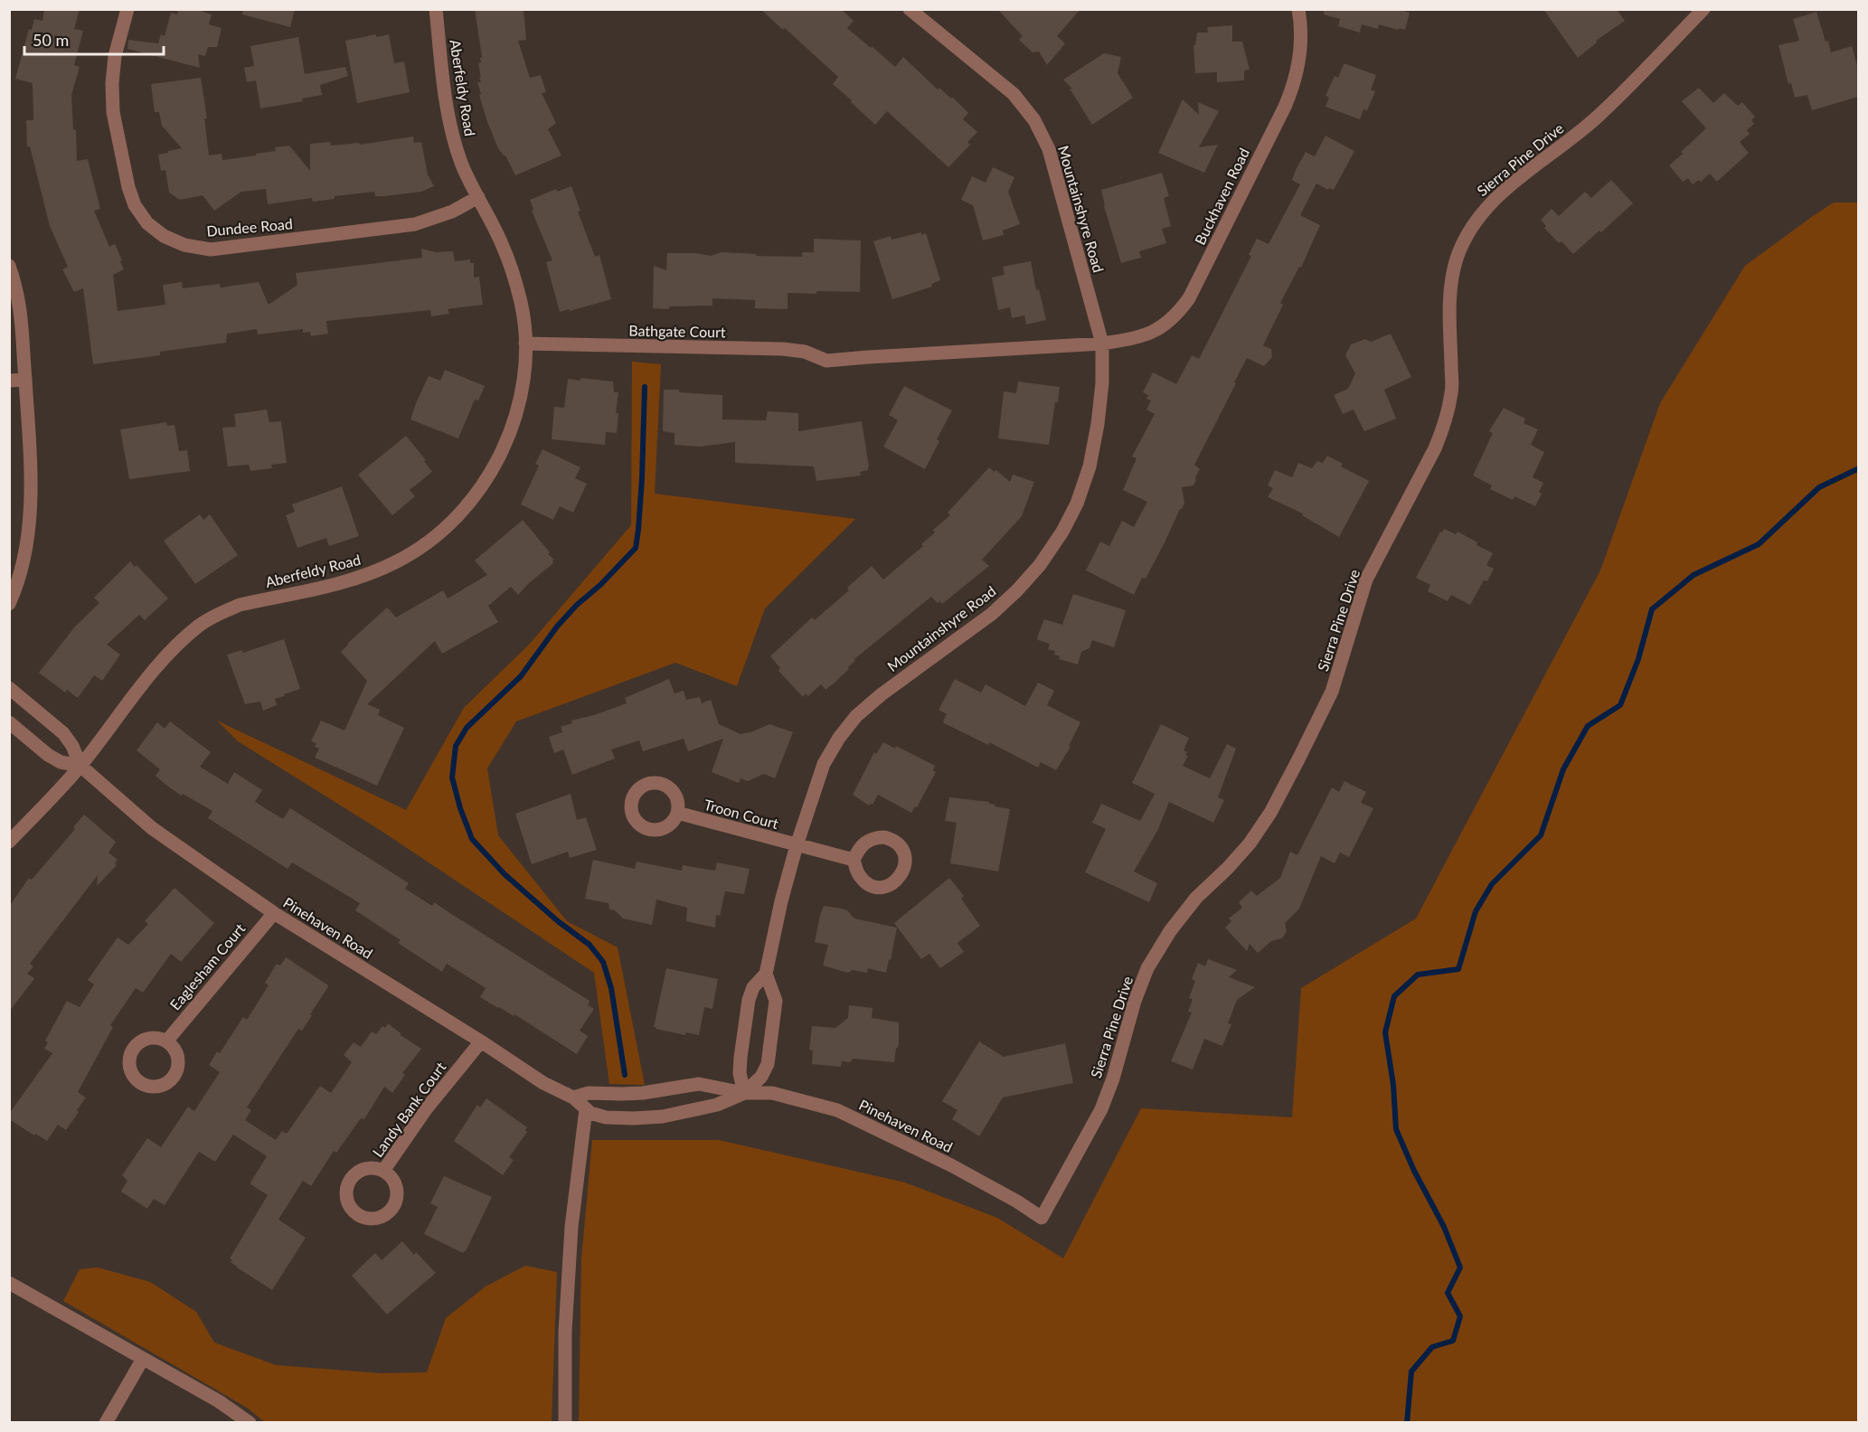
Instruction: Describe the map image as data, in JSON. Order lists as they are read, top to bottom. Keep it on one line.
{"streets":{"street":["Aberfeldy Road","Sierra Pine Drive","Buckhaven Road","Mountainshyre Road","Dundee Road","Bathgate Court","Troon Court","Pinehaven Road","Eaglesham Court","Landy Bank Court"]},"crossings":[["Aberfeldy Road","Dundee Road"],["Aberfeldy Road","Bathgate Court"],["Aberfeldy Road","Pinehaven Road"],["Sierra Pine Drive","Pinehaven Road"],["Buckhaven Road","Mountainshyre Road"],["Buckhaven Road","Bathgate Court"],["Mountainshyre Road","Troon Court"],["Mountainshyre Road","Pinehaven Road"],["Pinehaven Road","Eaglesham Court"],["Pinehaven Road","Landy Bank Court"]],"scale_bar":"50 m"}
